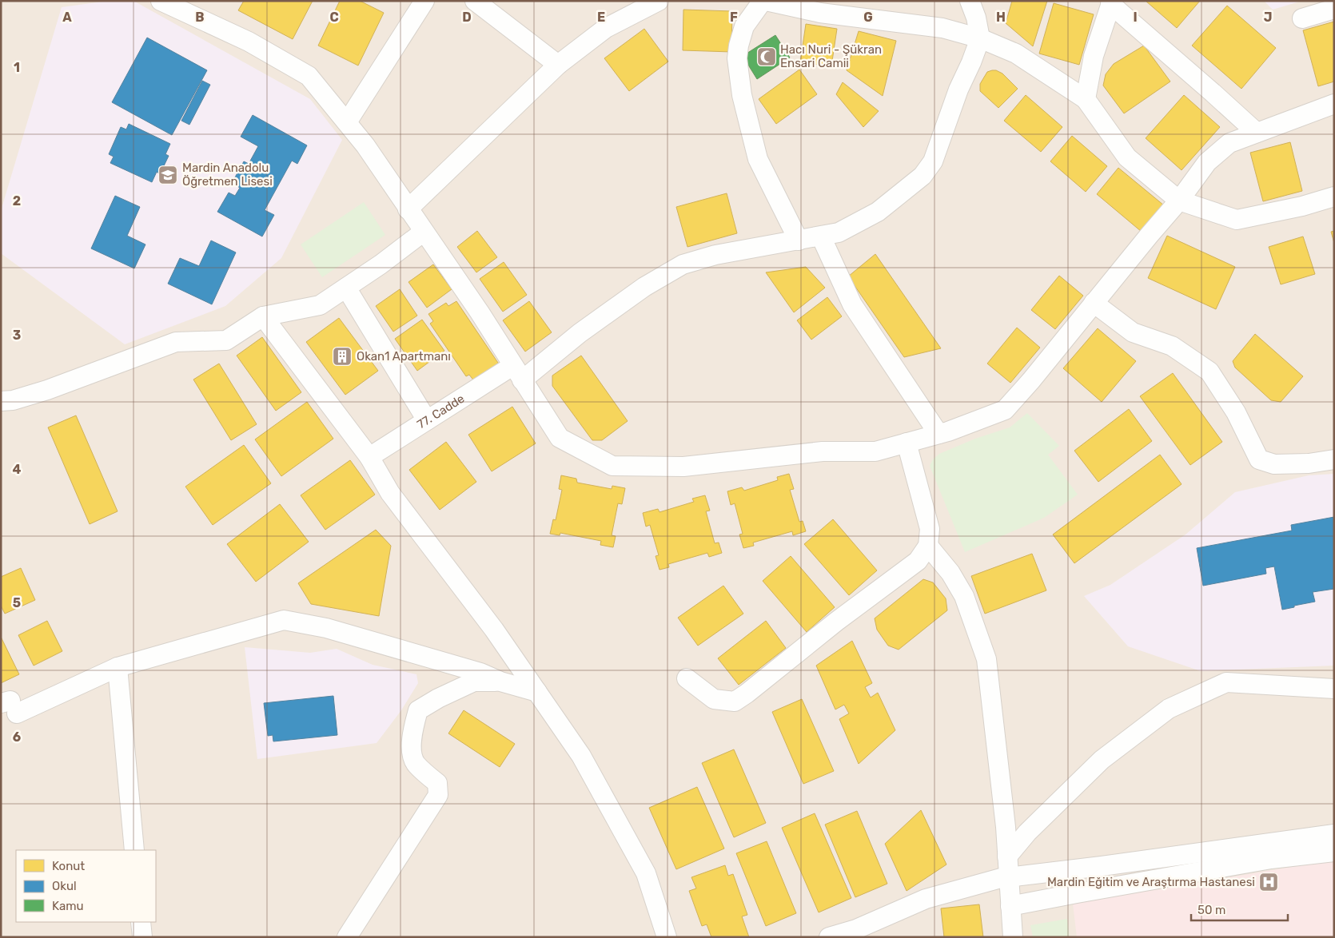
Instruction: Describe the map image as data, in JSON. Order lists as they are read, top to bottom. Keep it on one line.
{"streets":{"street":["77. Cadde"]},"places":{"mosque":["Hacı Nuri - Şükran Ensari Camii"],"school or university":["Mardin Anadolu Öğretmen Lisesi"],"building":["Okan1 Apartmanı"],"hospital":["Mardin Eğitim ve Araştırma Hastanesi"]},"legend":["Konut","Okul","Kamu"],"scale_bar":"50 m","grid":{"columns":["A","B","C","D","E","F","G","H","I","J"],"rows":["1","2","3","4","5","6"]}}
